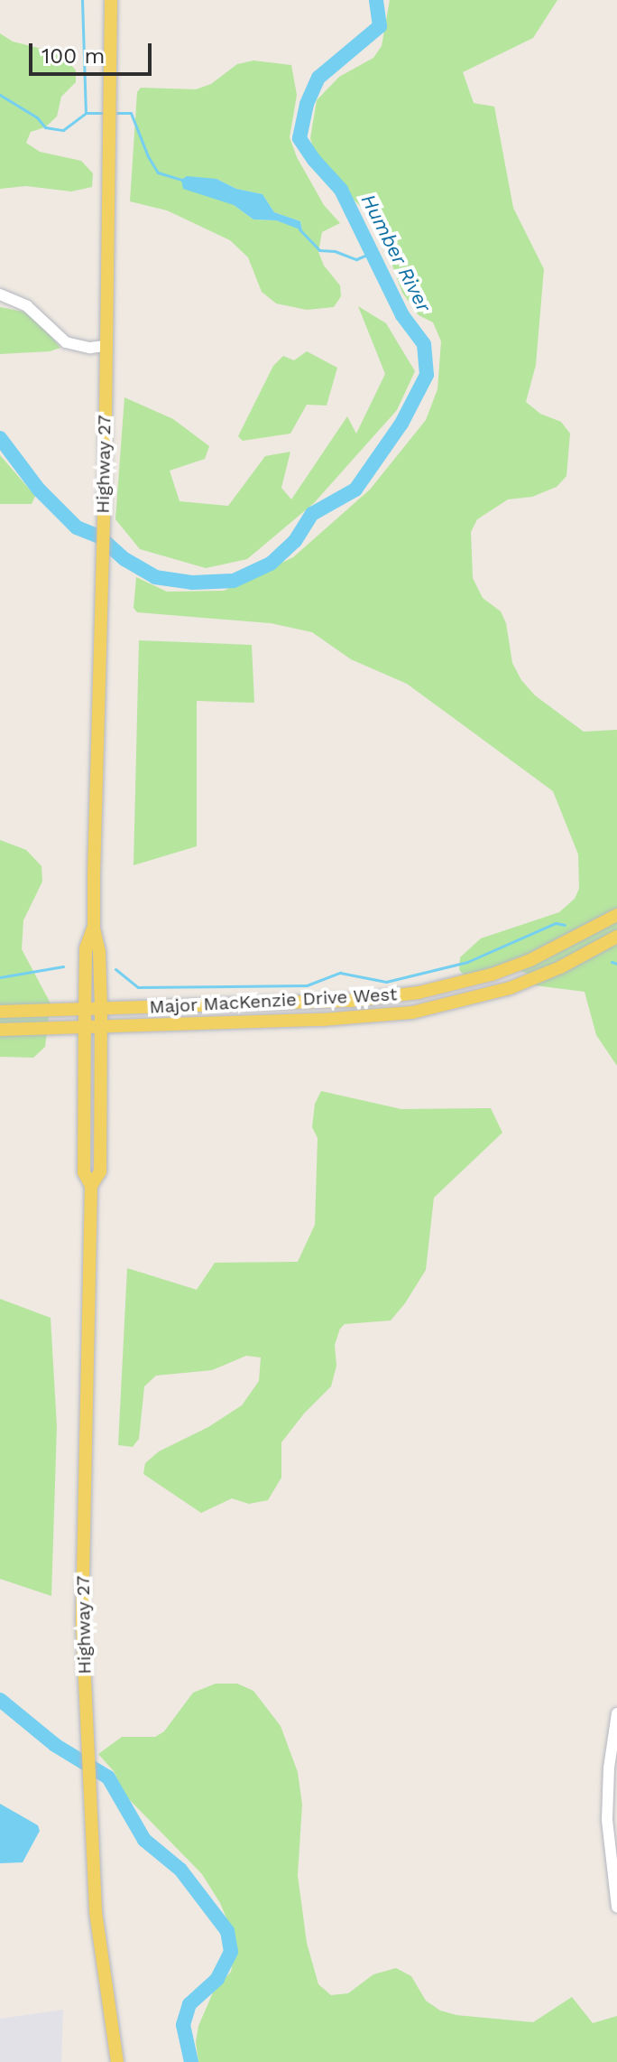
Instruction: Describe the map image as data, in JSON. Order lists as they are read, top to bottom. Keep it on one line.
{"streets":{"main road":["Highway 27","Major MacKenzie Drive West"]},"crossings":[["Highway 27","Major MacKenzie Drive West"]],"water":["Humber River"],"scale_bar":"100 m"}
